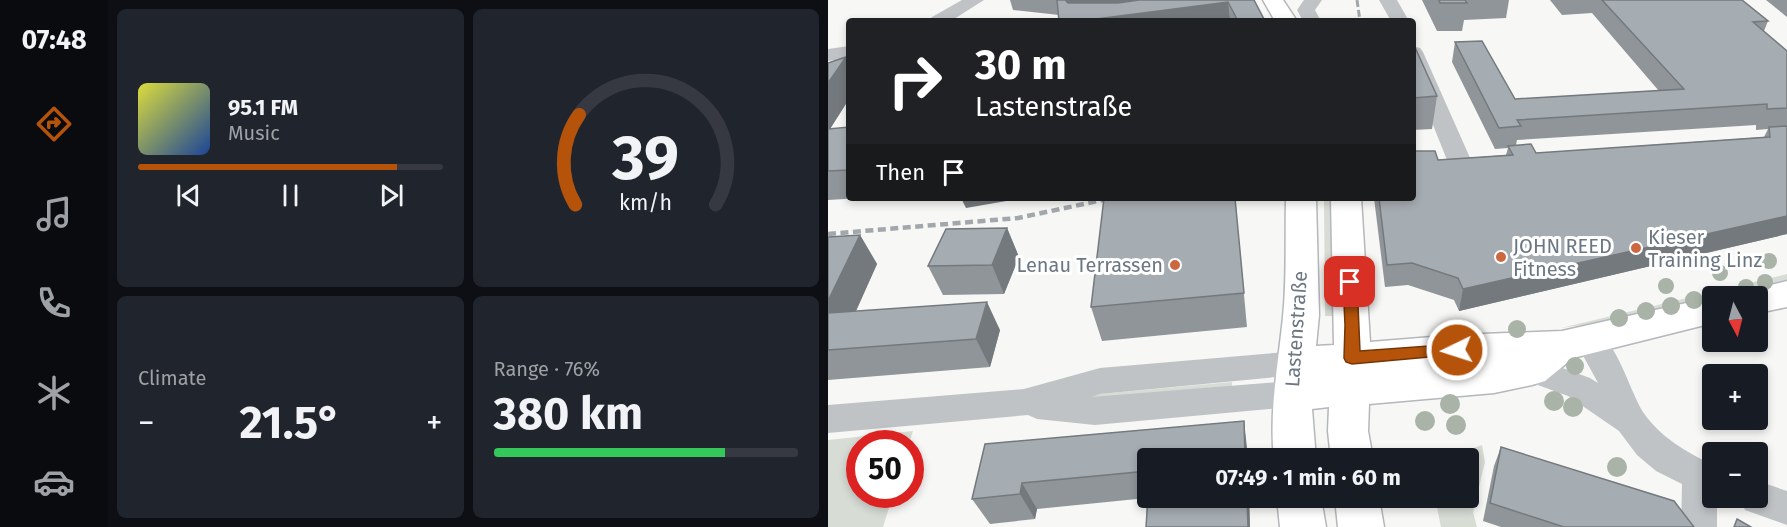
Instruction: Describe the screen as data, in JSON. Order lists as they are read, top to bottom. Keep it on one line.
{"streets":{"main road":["Lastenstraße"]},"places":["Kieser Training Linz","JOHN REED Fitness","Lenau Terrassen"],"north":"bottom","page":{"tabs":"07:48","turn":["30 m","Lastenstraße"],"song":["95.1 FM","Music"],"then":"Then","map_buttons":["+","−"],"tile":["Climate",["Range · 76%","380 km"]],"heat":["−","21.5°","+"],"limit":"50","trip":"07:49 · 1 min · 60 m","gauge":["39","km/h"]}}
